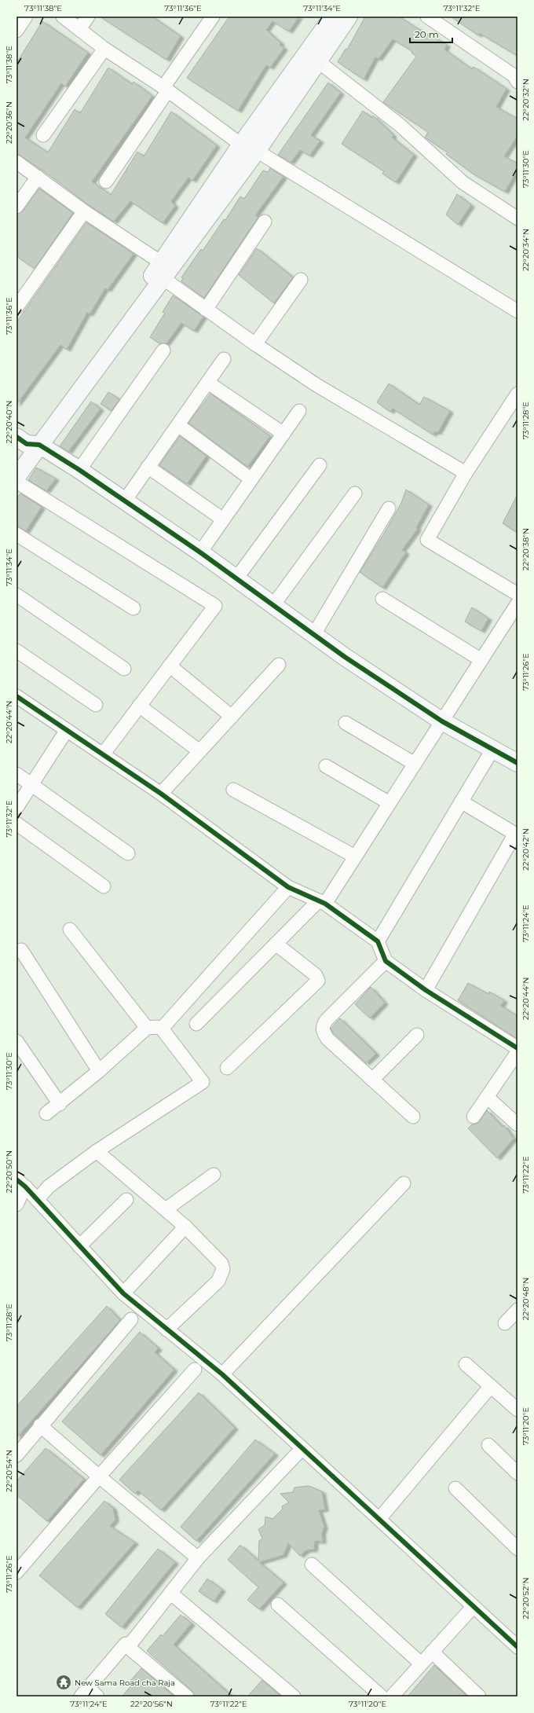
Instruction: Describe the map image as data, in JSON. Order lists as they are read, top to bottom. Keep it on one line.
{"places":{"temple":["New Sama Road cha Raja"]},"scale_bar":"20 m","coordinates":["73°11'38\"E","73°11'36\"E","73°11'34\"E","73°11'32\"E","22°20'32\"N","22°20'36\"N","73°11'30\"E","22°20'34\"N","73°11'28\"E","22°20'40\"N","22°20'38\"N","73°11'26\"E","22°20'44\"N","22°20'42\"N","73°11'24\"E","22°20'50\"N","73°11'22\"E","22°20'48\"N","73°11'20\"E","22°20'54\"N","22°20'52\"N","22°20'56\"N"]}
